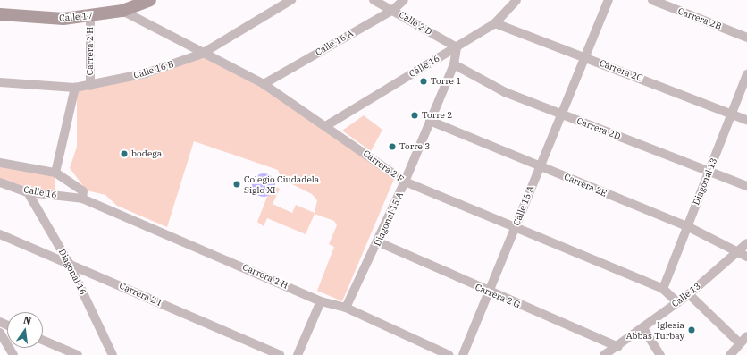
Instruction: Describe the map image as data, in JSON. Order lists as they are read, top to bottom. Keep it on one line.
{"streets":{"main road":["Calle 17"],"street":["Carrera 2B","Calle 2 D","Calle 16 A","Carrera 2 H","Calle 16","Calle 16 B","Carrera 2C","Carrera 2D","Carrera 2 F","Diagonal 13","Carrera 2E","Calle 15 A","Diagonal 15 A","Diagonal 16","Carrera 2 I","Calle 13","Carrera 2 G"]},"crossings":[["Calle 17","Carrera 2 H"],["Calle 17","Carrera 2 F"],["Calle 2 D","Calle 16 A"],["Calle 2 D","Calle 16"],["Calle 2 D","Diagonal 15 A"],["Calle 16 A","Carrera 2 F"],["Carrera 2 H","Calle 16"],["Carrera 2 H","Calle 16 B"],["Carrera 2 H","Diagonal 15 A"],["Calle 16","Carrera 2C"],["Calle 16","Carrera 2 F"],["Calle 16","Diagonal 15 A"],["Calle 16","Diagonal 16"],["Calle 16 B","Carrera 2 F"],["Carrera 2C","Diagonal 13"],["Carrera 2C","Calle 15 A"],["Carrera 2D","Diagonal 13"],["Carrera 2D","Calle 15 A"],["Carrera 2D","Diagonal 15 A"],["Carrera 2 F","Diagonal 13"],["Carrera 2 F","Calle 15 A"],["Carrera 2 F","Diagonal 15 A"],["Carrera 2 F","Calle 13"],["Diagonal 13","Carrera 2E"],["Carrera 2E","Calle 15 A"],["Carrera 2E","Diagonal 15 A"],["Carrera 2E","Calle 13"],["Calle 15 A","Carrera 2 G"],["Diagonal 15 A","Carrera 2 G"],["Diagonal 16","Carrera 2 I"],["Calle 13","Carrera 2 G"]],"places":["Torre 1","Torre 2","Torre 3","bodega","Colegio Ciudadela Siglo XI","Iglesia Abbas Turbay"],"north":"top"}
